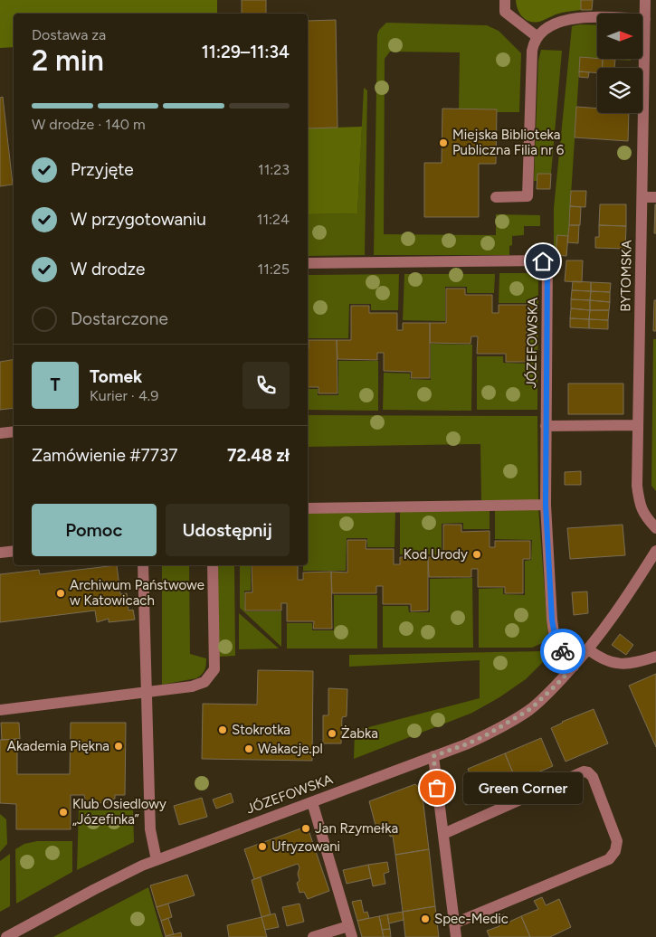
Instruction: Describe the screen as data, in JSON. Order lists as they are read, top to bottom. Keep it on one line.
{"streets":{"street":["BYTOMSKA","JÓZEFOWSKA"]},"places":["Miejska Biblioteka Publiczna Filia nr 6","Kod Urody","Archiwum Państwowe w Katowicach","Stokrotka","Żabka","Akademia Piękna","Wakacje.pl","Green Corner","Klub Osiedlowy „Józefinka”","Jan Rzymełka","Ufryzowani","Spec-Medic"],"north":"right","page":{"heading":["2 min","Dostawa za","11:29–11:34"],"panel":["Tomek","Kurier · 4.9","Zamówienie #7737","72.48 zł"],"bar":"W drodze · 140 m","list":[["Przyjęte","11:23"],["W przygotowaniu","11:24"],["W drodze","11:25"],"Dostarczone"],"round":"T","buttons":["Pomoc","Udostępnij"],"bubble":"Green Corner"}}
